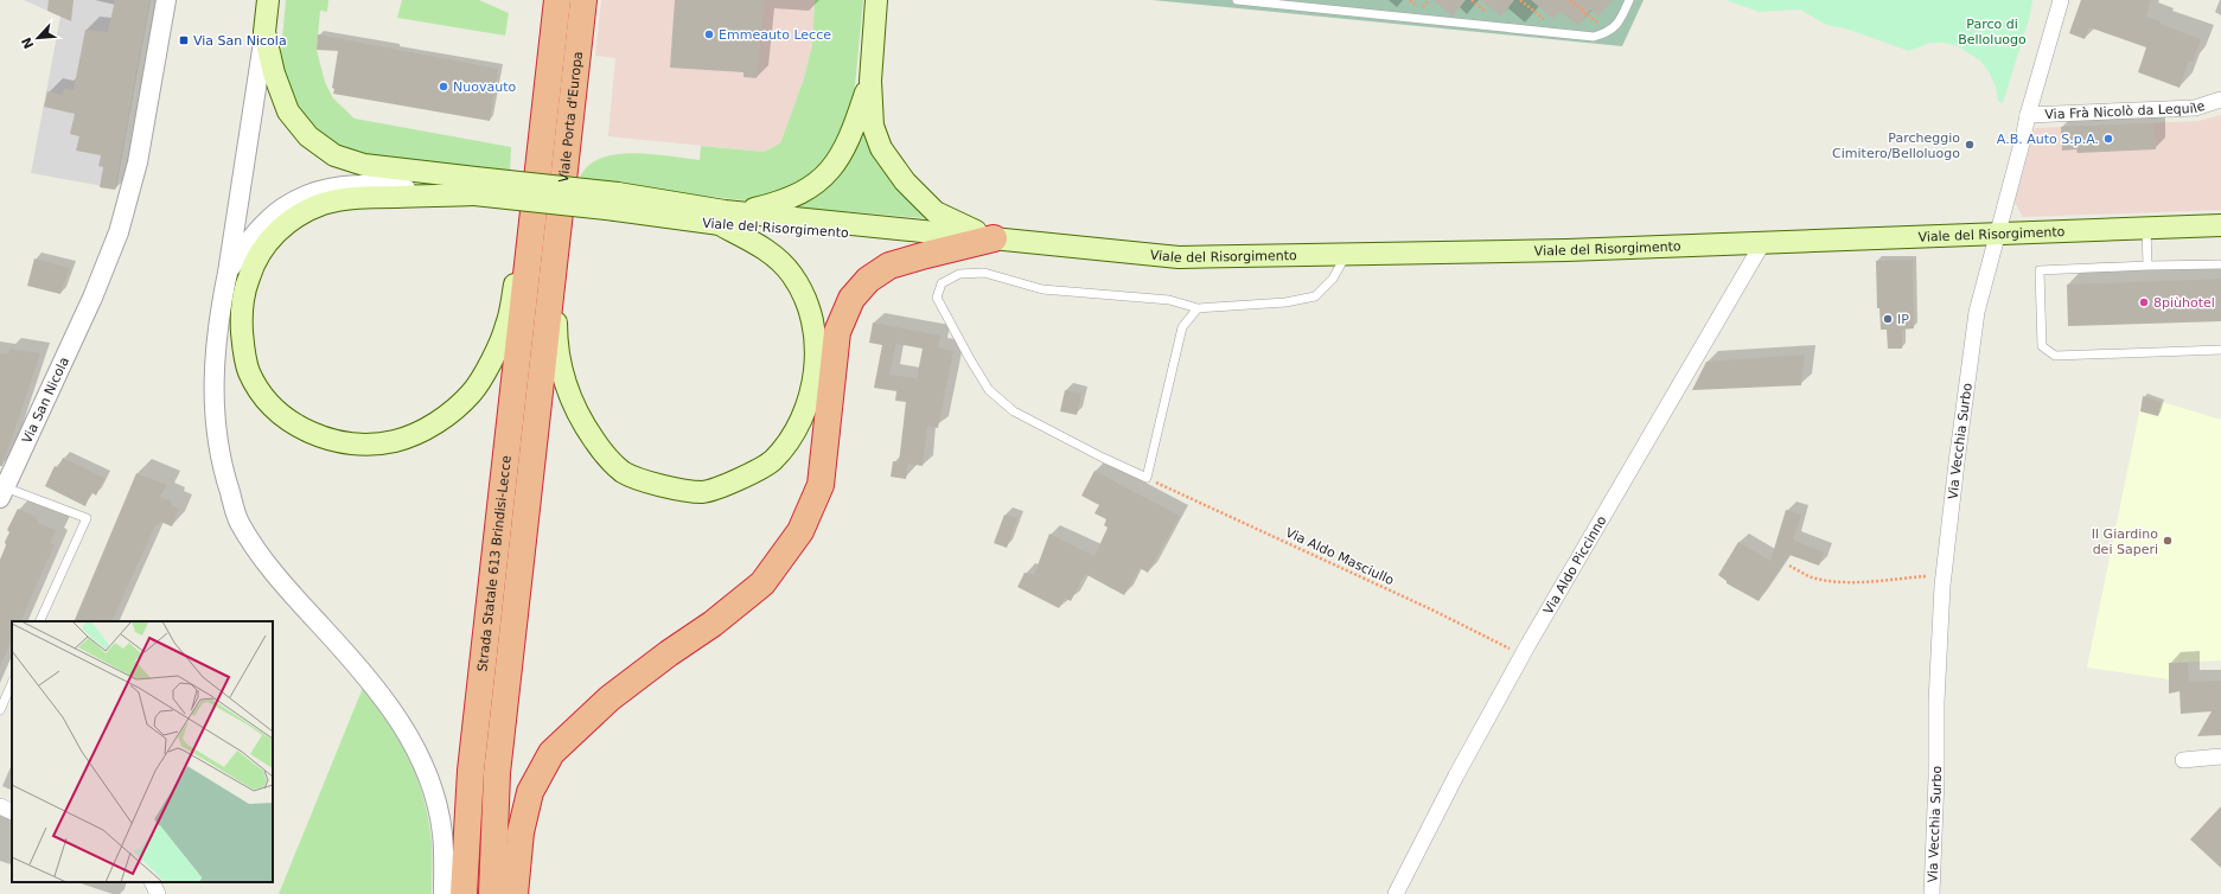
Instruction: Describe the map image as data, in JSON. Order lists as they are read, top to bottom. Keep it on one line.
{"streets":{"highway":["Viale Porta d'Europa","Strada Statale 613 Brindisi-Lecce"],"main road":["Viale del Risorgimento"],"street":["Via Frà Nicolò da Lequile","Via San Nicola","Via Vecchia Surbo","Via Aldo Piccinno"],"path":["Via Aldo Masciullo"]},"crossings":[["Via Frà Nicolò da Lequile","Via Vecchia Surbo"],["Viale Porta d'Europa","Strada Statale 613 Brindisi-Lecce"],["Viale del Risorgimento","Via Vecchia Surbo"],["Viale del Risorgimento","Via Aldo Piccinno"],["Via Aldo Masciullo","Via Aldo Piccinno"]],"parks":["Parco di Belloluogo"],"places":{"other":["Emmeauto Lecce","Nuovauto","A.B. Auto S.p.A.","Parcheggio Cimitero/Belloluogo","8piùhotel","IP","Il Giardino dei Saperi"],"transit":["Via San Nicola"]},"north":"bottom left"}
